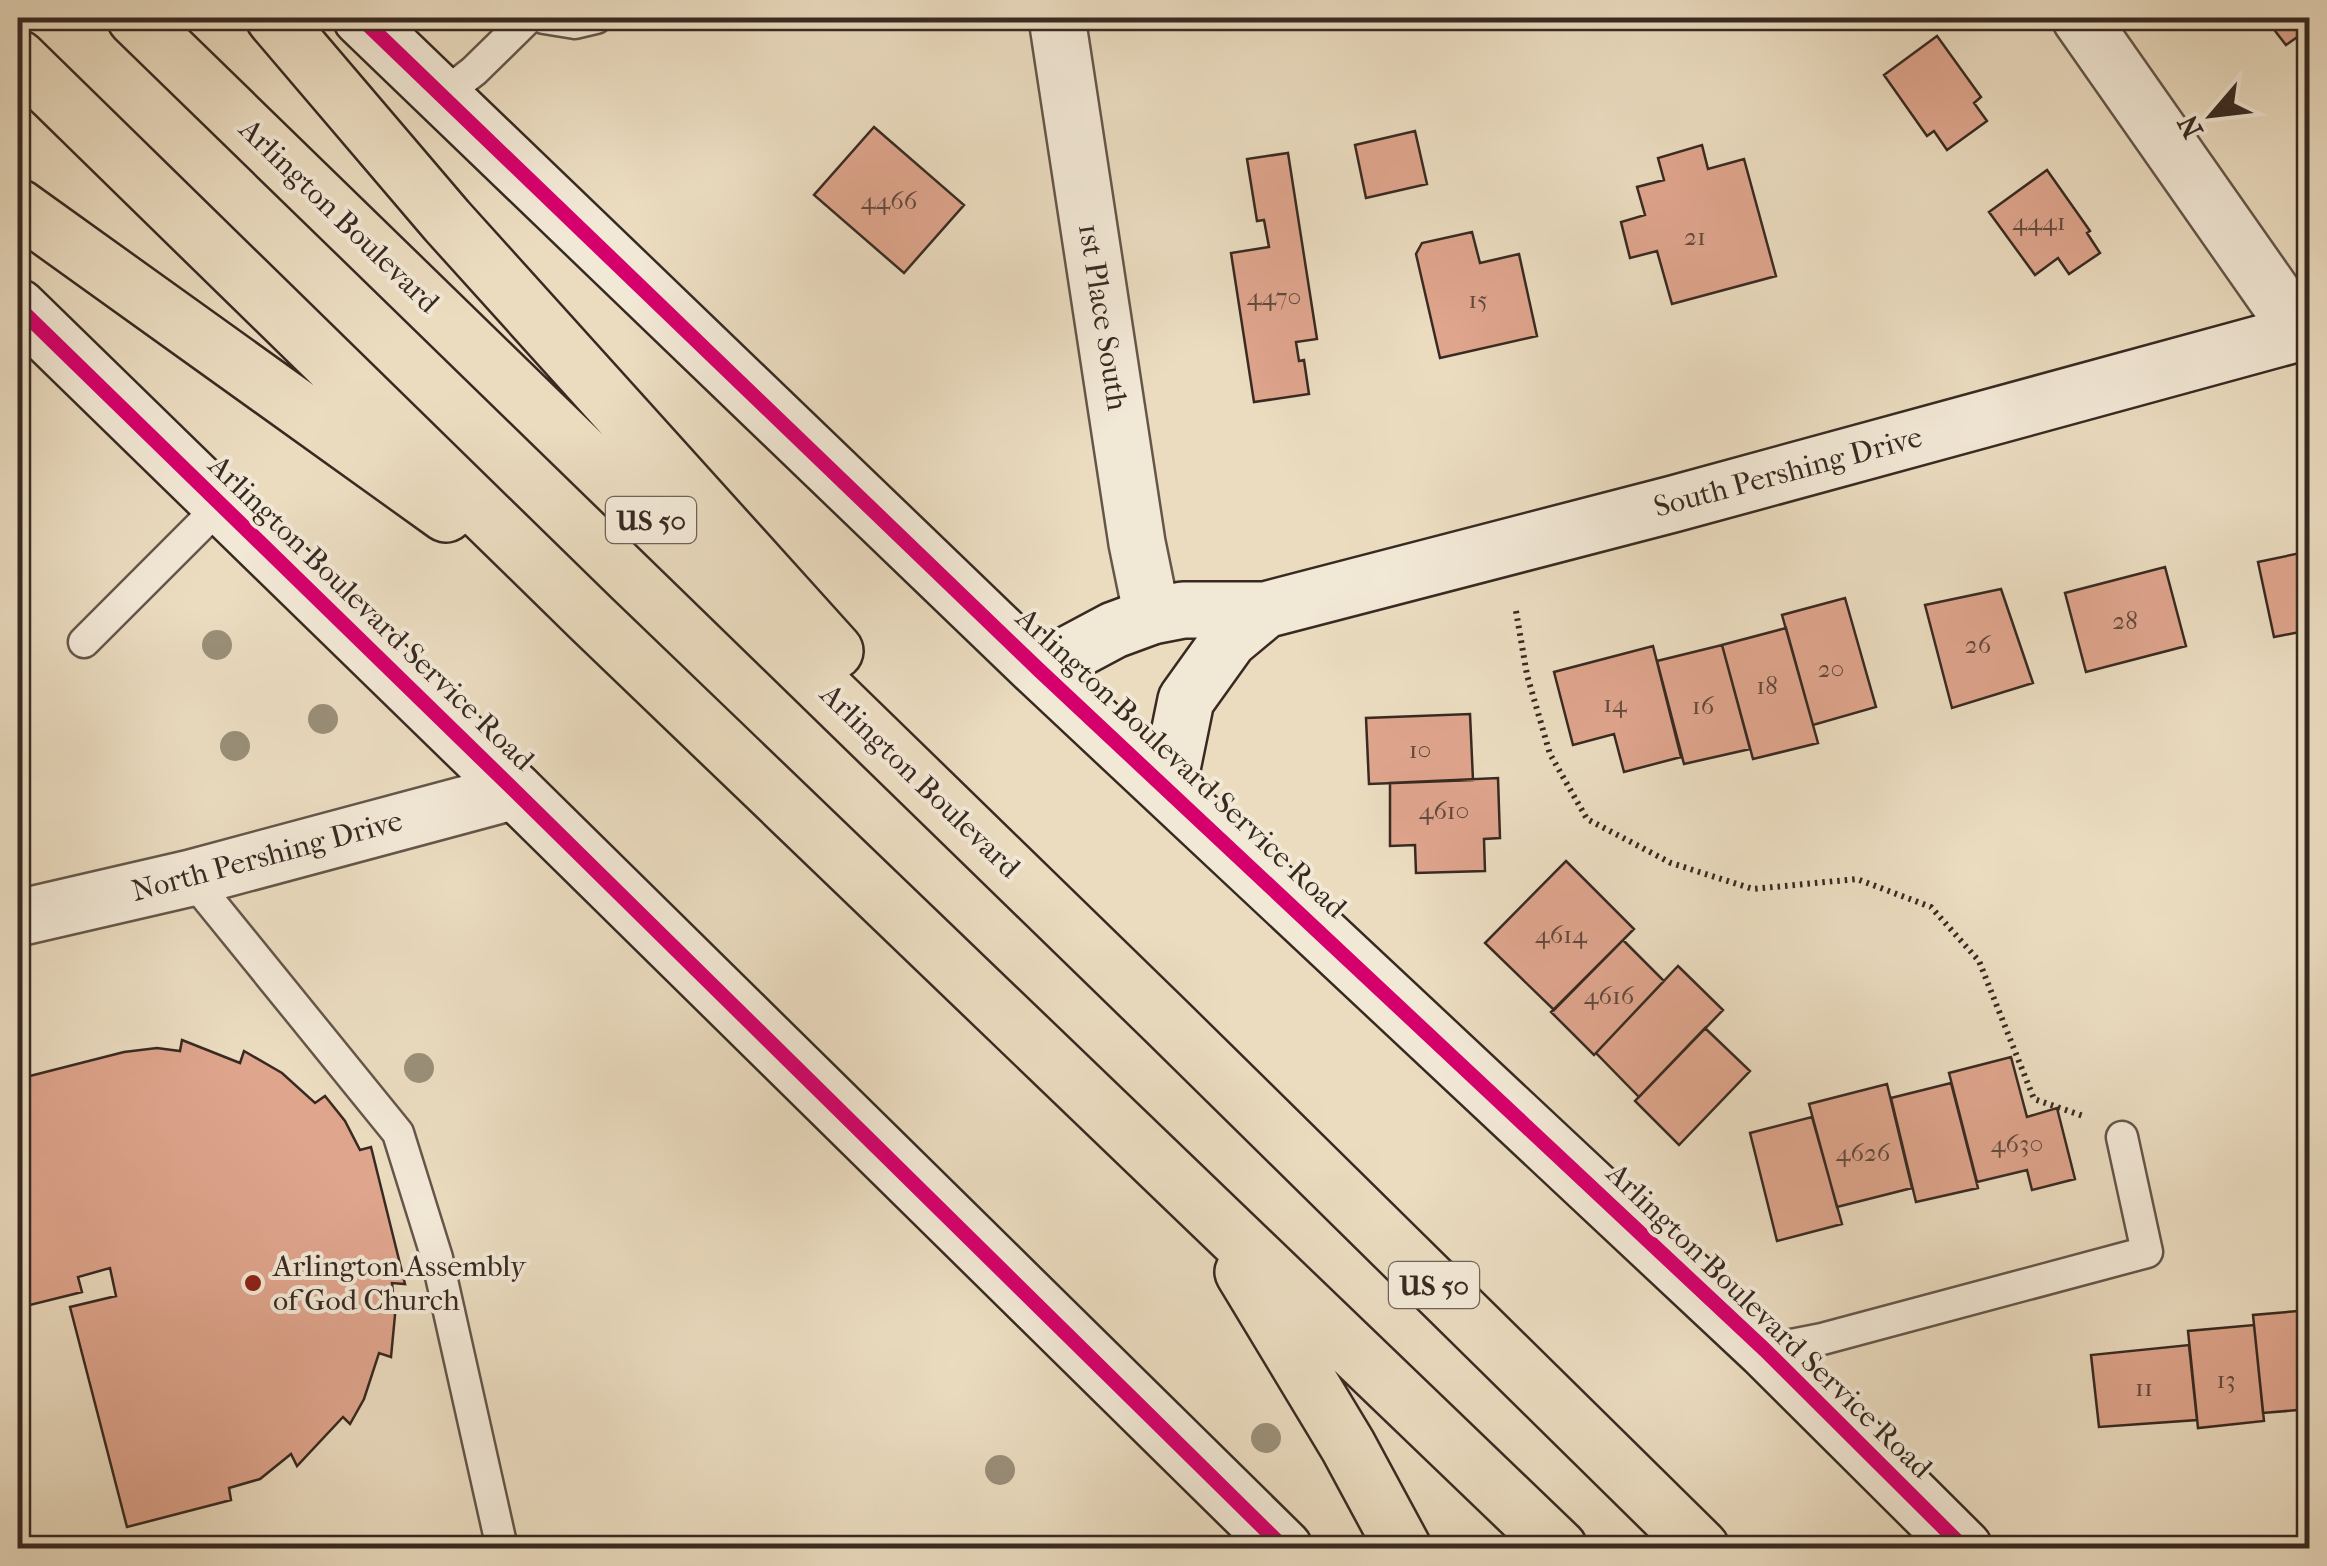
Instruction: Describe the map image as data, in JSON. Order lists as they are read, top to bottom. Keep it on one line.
{"streets":{"highway":["Arlington Boulevard","US 50"],"street":["1st Place South","South Pershing Drive","Arlington Boulevard Service Road","North Pershing Drive"]},"crossings":[["1st Place South","South Pershing Drive"],["South Pershing Drive","Arlington Boulevard Service Road"],["Arlington Boulevard Service Road","North Pershing Drive"]],"places":["Arlington Assembly of God Church"],"house_numbers":["4466","4441","21","4470","15","28","26","20","18","14","16","10","4610","4614","4616","4630","4626","13","11"],"north":"bottom left"}
